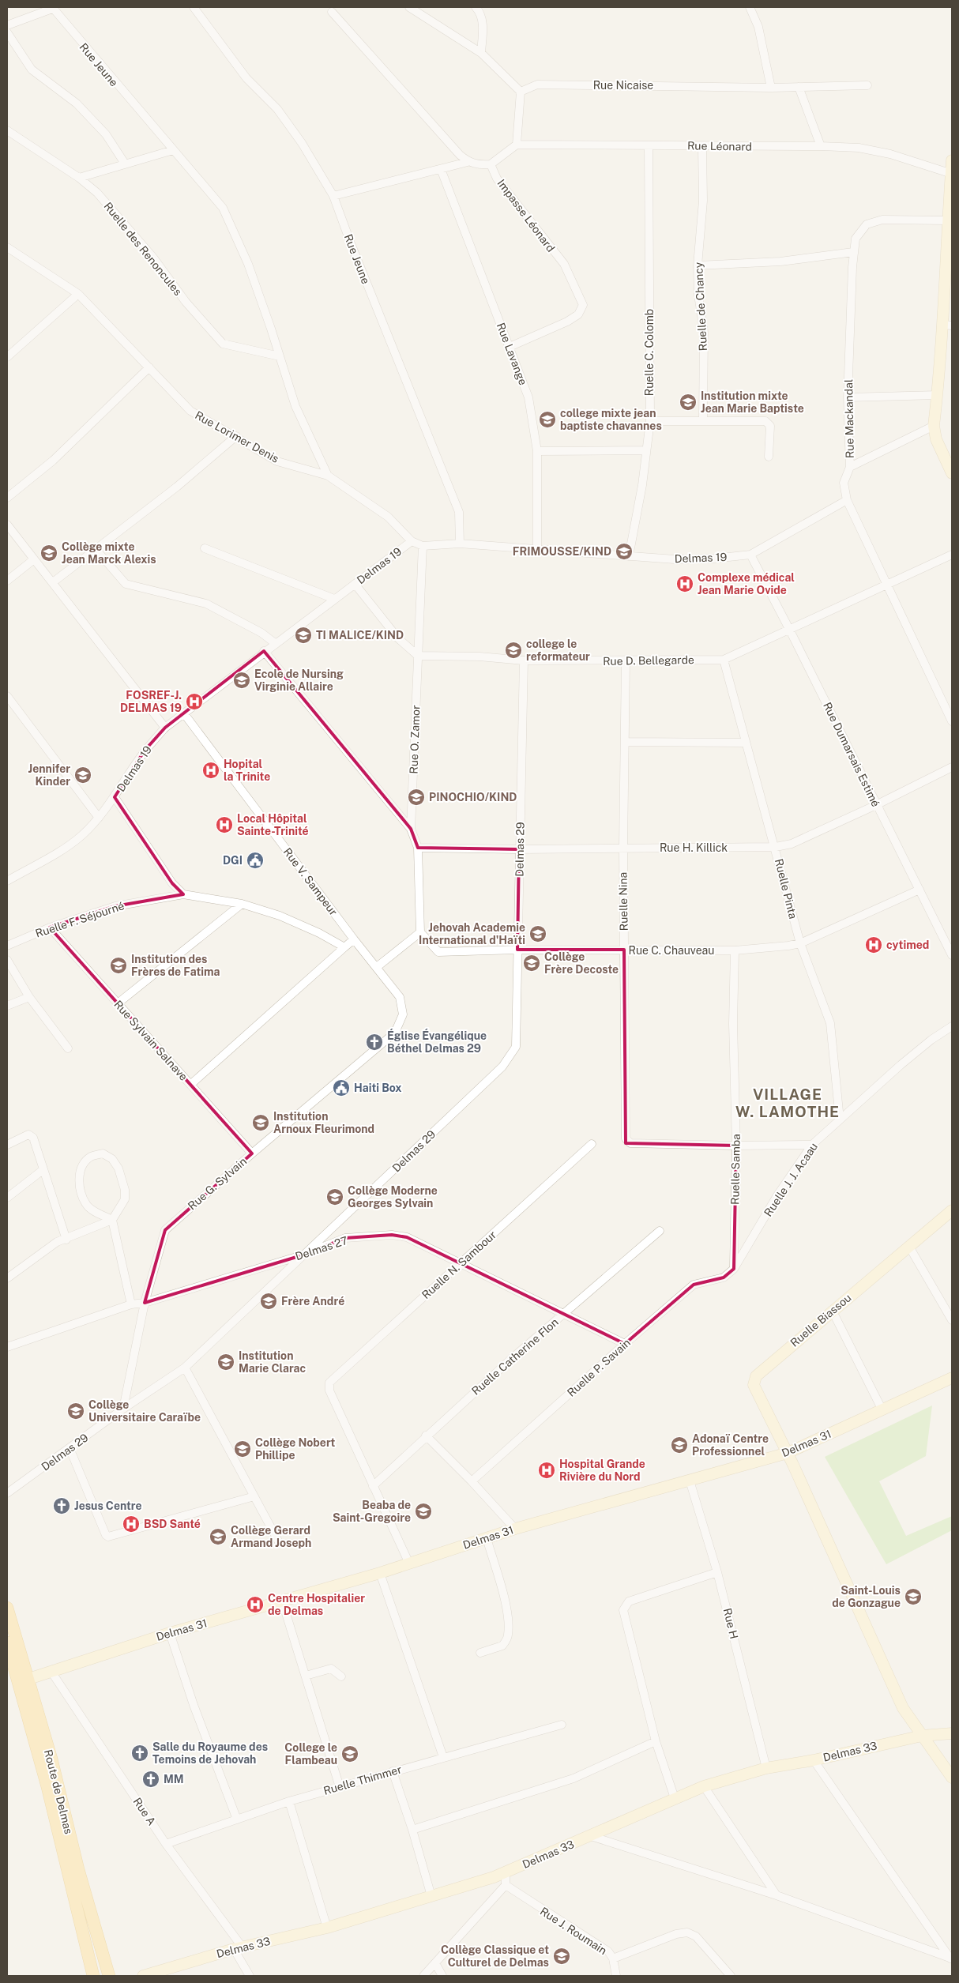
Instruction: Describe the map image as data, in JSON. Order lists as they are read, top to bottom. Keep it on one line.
{"streets":{"main road":["Route de Delmas"],"street":["Rue Jeune","Rue Nicaise","Rue Léonard","Impasse Léonard","Ruelle des Renoncules","Ruelle de Chancy","Ruelle C. Colomb","Rue Lavange","Rue Mackandal","Rue Lorimer Denis","Delmas 19","Rue D. Bellegarde","Rue O. Zamor","Rue Dumarsais Estimé","Rue H. Killick","Delmas 29","Rue V. Sampeur","Ruelle Pinta","Ruelle Nina","Ruelle F. Séjourné","Rue C. Chauveau","Rue Sylvain Salnave","Ruelle Samba","Ruelle J. J. Acaau","Rue G. Sylvain","Delmas 27","Ruelle N. Sambour","Ruelle Biassou","Ruelle Catherine Flon","Ruelle P. Savain","Delmas 31","Rue H","Delmas 33","Ruelle Thimmer","Rue A","Rue J. Roumain"]},"crossings":[["Rue Jeune","Ruelle des Renoncules"],["Rue Jeune","Rue Lorimer Denis"],["Rue Jeune","Delmas 19"],["Rue Léonard","Ruelle de Chancy"],["Rue Léonard","Ruelle C. Colomb"],["Impasse Léonard","Rue Lavange"],["Ruelle C. Colomb","Delmas 19"],["Rue Lavange","Delmas 19"],["Rue Mackandal","Delmas 19"],["Rue Mackandal","Rue D. Bellegarde"],["Rue Lorimer Denis","Delmas 19"],["Delmas 19","Rue O. Zamor"],["Delmas 19","Rue Dumarsais Estimé"],["Delmas 19","Rue V. Sampeur"],["Rue D. Bellegarde","Rue O. Zamor"],["Rue D. Bellegarde","Rue Dumarsais Estimé"],["Rue D. Bellegarde","Delmas 29"],["Rue D. Bellegarde","Ruelle Pinta"],["Rue D. Bellegarde","Ruelle Nina"],["Rue O. Zamor","Rue H. Killick"],["Rue O. Zamor","Rue C. Chauveau"],["Rue Dumarsais Estimé","Rue H. Killick"],["Rue Dumarsais Estimé","Rue C. Chauveau"],["Rue H. Killick","Delmas 29"],["Rue H. Killick","Ruelle Pinta"],["Rue H. Killick","Ruelle Nina"],["Delmas 29","Rue C. Chauveau"],["Delmas 29","Rue G. Sylvain"],["Delmas 29","Delmas 27"],["Rue V. Sampeur","Rue G. Sylvain"],["Ruelle Pinta","Rue C. Chauveau"],["Ruelle Pinta","Ruelle J. J. Acaau"],["Ruelle Nina","Rue C. Chauveau"],["Ruelle Nina","Ruelle Samba"],["Ruelle F. Séjourné","Rue Sylvain Salnave"],["Rue C. Chauveau","Ruelle Samba"],["Rue Sylvain Salnave","Rue G. Sylvain"],["Ruelle Samba","Ruelle J. J. Acaau"],["Ruelle Samba","Ruelle P. Savain"],["Ruelle J. J. Acaau","Ruelle P. Savain"],["Rue G. Sylvain","Delmas 27"],["Delmas 27","Ruelle N. Sambour"],["Delmas 27","Ruelle Catherine Flon"],["Delmas 27","Ruelle P. Savain"],["Ruelle N. Sambour","Ruelle Catherine Flon"],["Ruelle Biassou","Delmas 31"],["Delmas 31","Rue H"],["Delmas 31","Route de Delmas"],["Delmas 31","Rue A"],["Rue H","Delmas 33"],["Delmas 33","Rue A"],["Ruelle Thimmer","Rue A"]],"districts":["VILLAGE W. LAMOTHE"],"places":{"school or university":["Institution mixte Jean Marie Baptiste","college mixte jean baptiste chavannes","FRIMOUSSE/KIND","Collège mixte Jean Marck Alexis","TI MALICE/KIND","college le reformateur","Ecole de Nursing Virginie Allaire","Jennifer Kinder","PINOCHIO/KIND","Jehovah Academie International d'Haïti","Collège Frère Decoste","Institution des Frères de Fatima","Institution Arnoux Fleurimond","Collège Moderne Georges Sylvain","Frère André","Institution Marie Clarac","Collège Universitaire Caraïbe","Adonaï Centre Professionnel","Collège Nobert Phillipe","Beaba de Saint-Gregoire","Collège Gerard Armand Joseph","Saint-Louis de Gonzague","College le Flambeau","Collège Classique et Culturel de Delmas"],"hospital":["Complexe médical Jean Marie Ovide","FOSREF-J. DELMAS 19","Hopital la Trinite","Local Hôpital Sainte-Trinité","cytimed","Hospital Grande Rivière du Nord","BSD Santé","Centre Hospitalier de Delmas"],"public building":["DGI","Haiti Box"],"church":["Église Évangélique Béthel Delmas 29","Jesus Centre","Salle du Royaume des Temoins de Jehovah","MM"]}}
